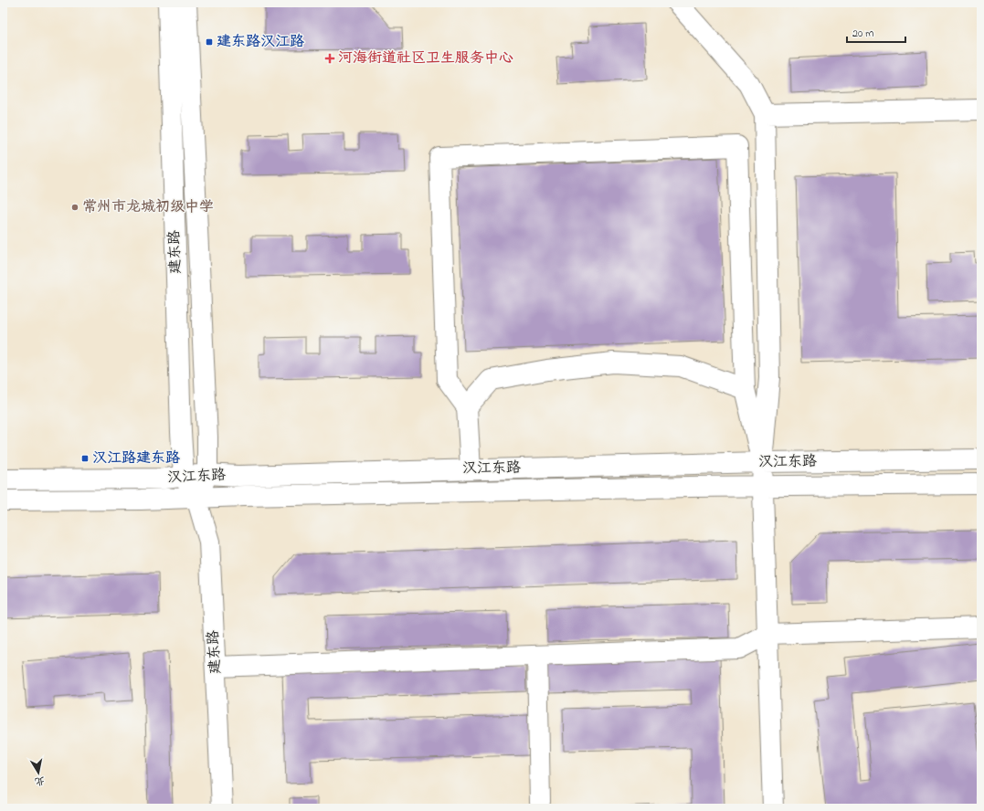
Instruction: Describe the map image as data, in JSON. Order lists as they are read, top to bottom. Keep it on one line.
{"streets":{"street":["建东路","汉江东路"]},"crossings":[["建东路","汉江东路"]],"places":{"transit":["建东路汉江路","汉江路建东路"],"health":["河海街道社区卫生服务中心"],"other":["常州市龙城初级中学"]},"scale_bar":"20 m","north":"bottom"}
